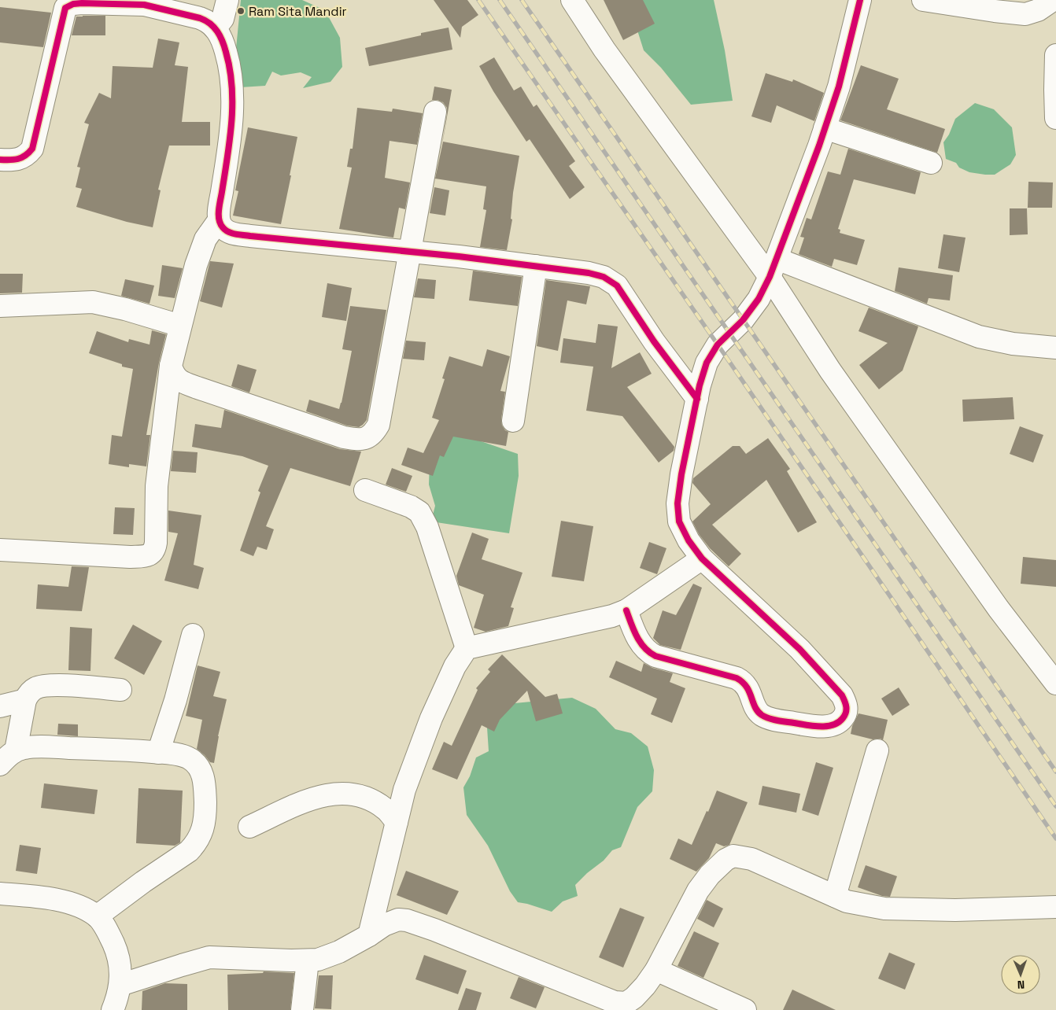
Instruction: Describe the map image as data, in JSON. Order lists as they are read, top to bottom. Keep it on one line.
{"places":["Ram Sita Mandir"],"north":"bottom"}
